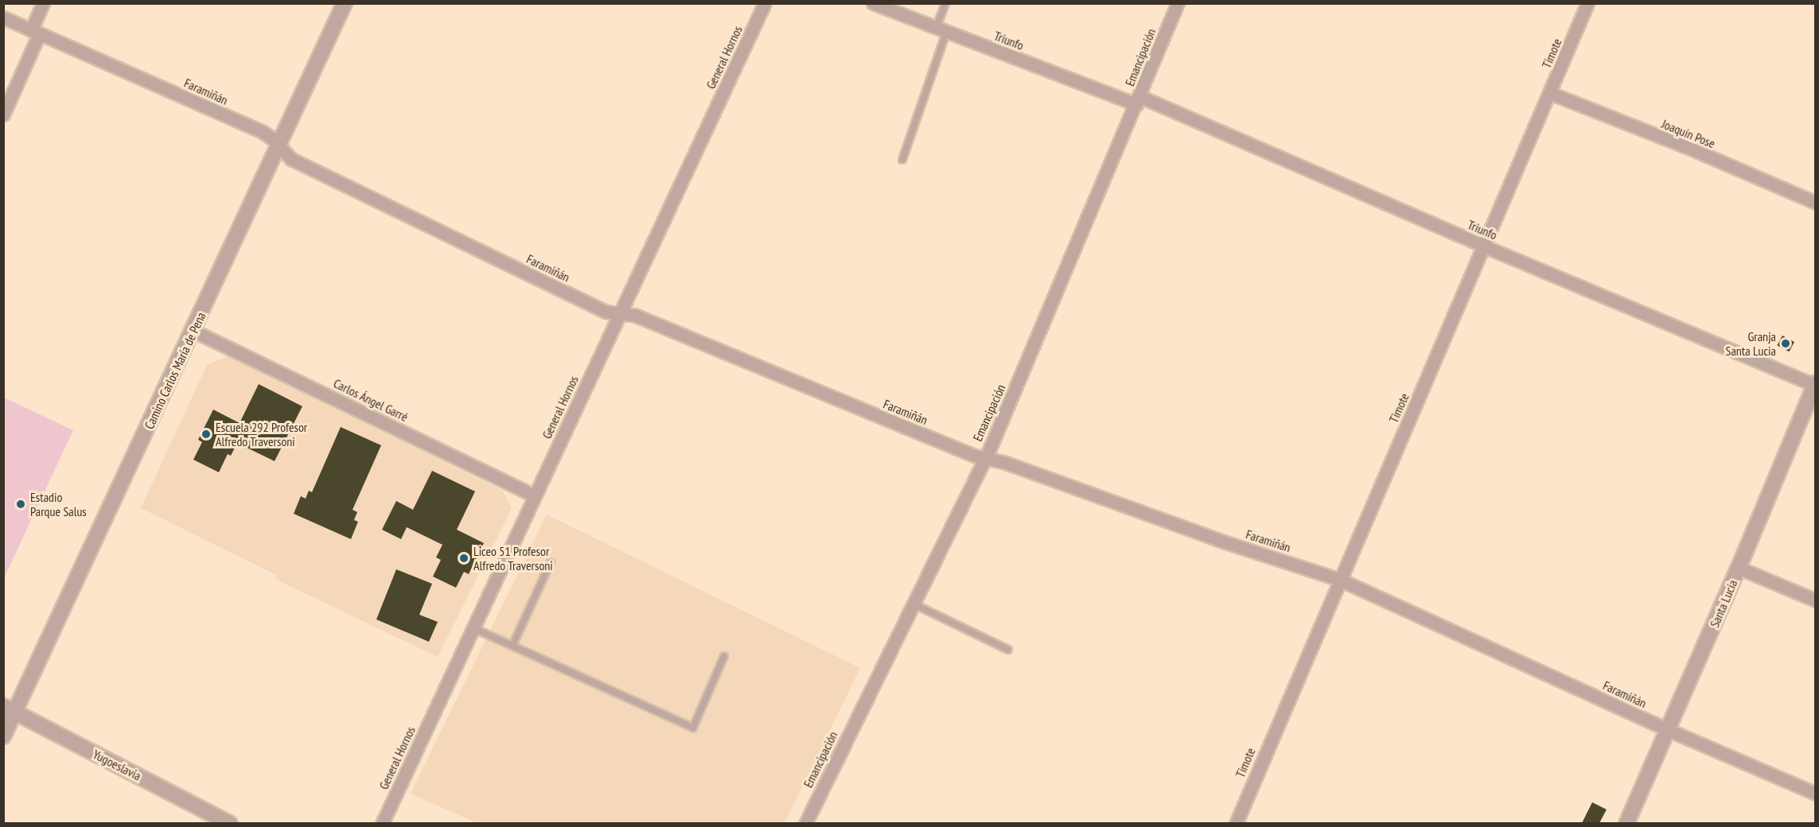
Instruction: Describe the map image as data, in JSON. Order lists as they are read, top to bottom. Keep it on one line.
{"streets":{"street":["Triunfo","Timote","General Hornos","Emancipación","Faramiñán","Joaquín Pose","Camino Carlos María de Pena","Carlos Ángel Garré","Santa Lucía","Yugoeslavia"]},"crossings":[["Triunfo","Timote"],["Triunfo","Emancipación"],["Triunfo","Santa Lucía"],["Timote","Faramiñán"],["Timote","Joaquín Pose"],["General Hornos","Faramiñán"],["General Hornos","Carlos Ángel Garré"],["Emancipación","Faramiñán"],["Faramiñán","Camino Carlos María de Pena"],["Faramiñán","Santa Lucía"],["Camino Carlos María de Pena","Carlos Ángel Garré"],["Camino Carlos María de Pena","Yugoeslavia"]],"places":["Granja Santa Lucia","Escuela 292 Profesor Alfredo Traversoni","Estadio Parque Salus","Liceo 51 Profesor Alfredo Traversoni"]}
